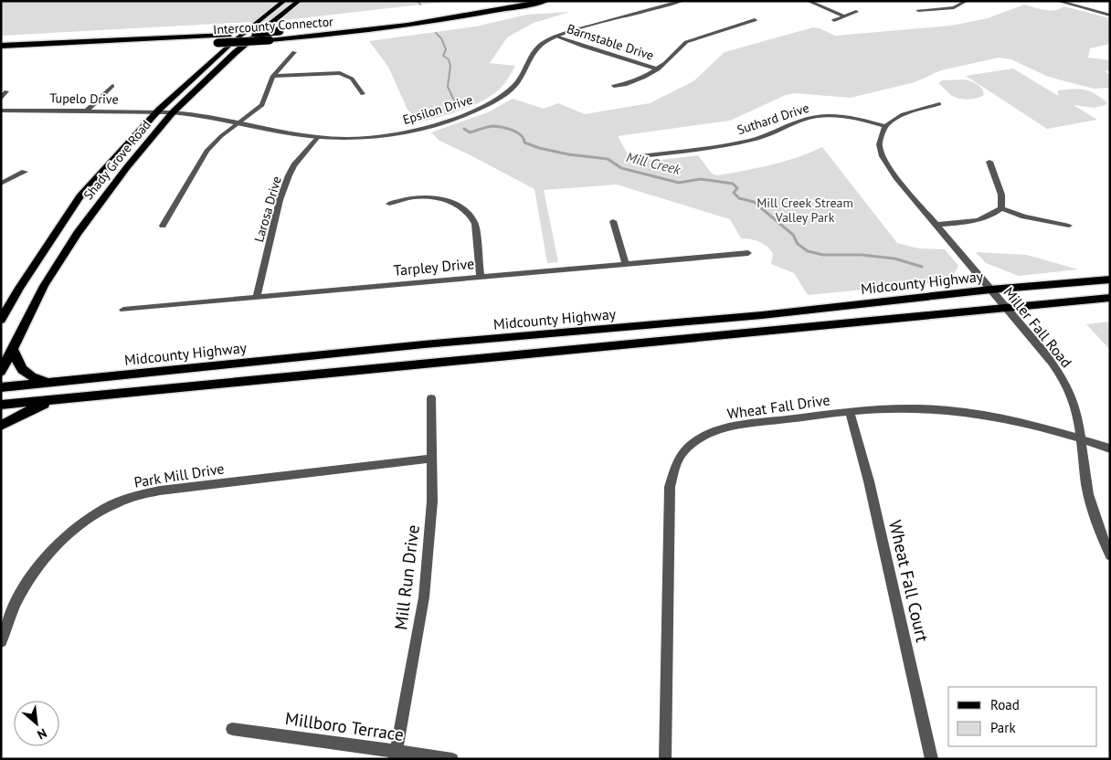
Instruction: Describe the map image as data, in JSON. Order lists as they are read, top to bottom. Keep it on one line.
{"streets":{"highway":["Intercounty Connector"],"main road":["Shady Grove Road","Midcounty Highway"],"street":["Barnstable Drive","Tupelo Drive","Epsilon Drive","Suthard Drive","Larosa Drive","Tarpley Drive","Miller Fall Road","Wheat Fall Drive","Park Mill Drive","Mill Run Drive","Wheat Fall Court","Millboro Terrace"]},"crossings":[["Barnstable Drive","Epsilon Drive"],["Tupelo Drive","Epsilon Drive"],["Tupelo Drive","Shady Grove Road"],["Epsilon Drive","Shady Grove Road"],["Epsilon Drive","Larosa Drive"],["Suthard Drive","Miller Fall Road"],["Larosa Drive","Tarpley Drive"],["Midcounty Highway","Miller Fall Road"],["Miller Fall Road","Wheat Fall Drive"],["Wheat Fall Drive","Wheat Fall Court"],["Park Mill Drive","Mill Run Drive"],["Mill Run Drive","Millboro Terrace"]],"water":["Mill Creek"],"parks":["Mill Creek Stream Valley Park"],"legend":["Road","Park"],"north":"bottom right"}
